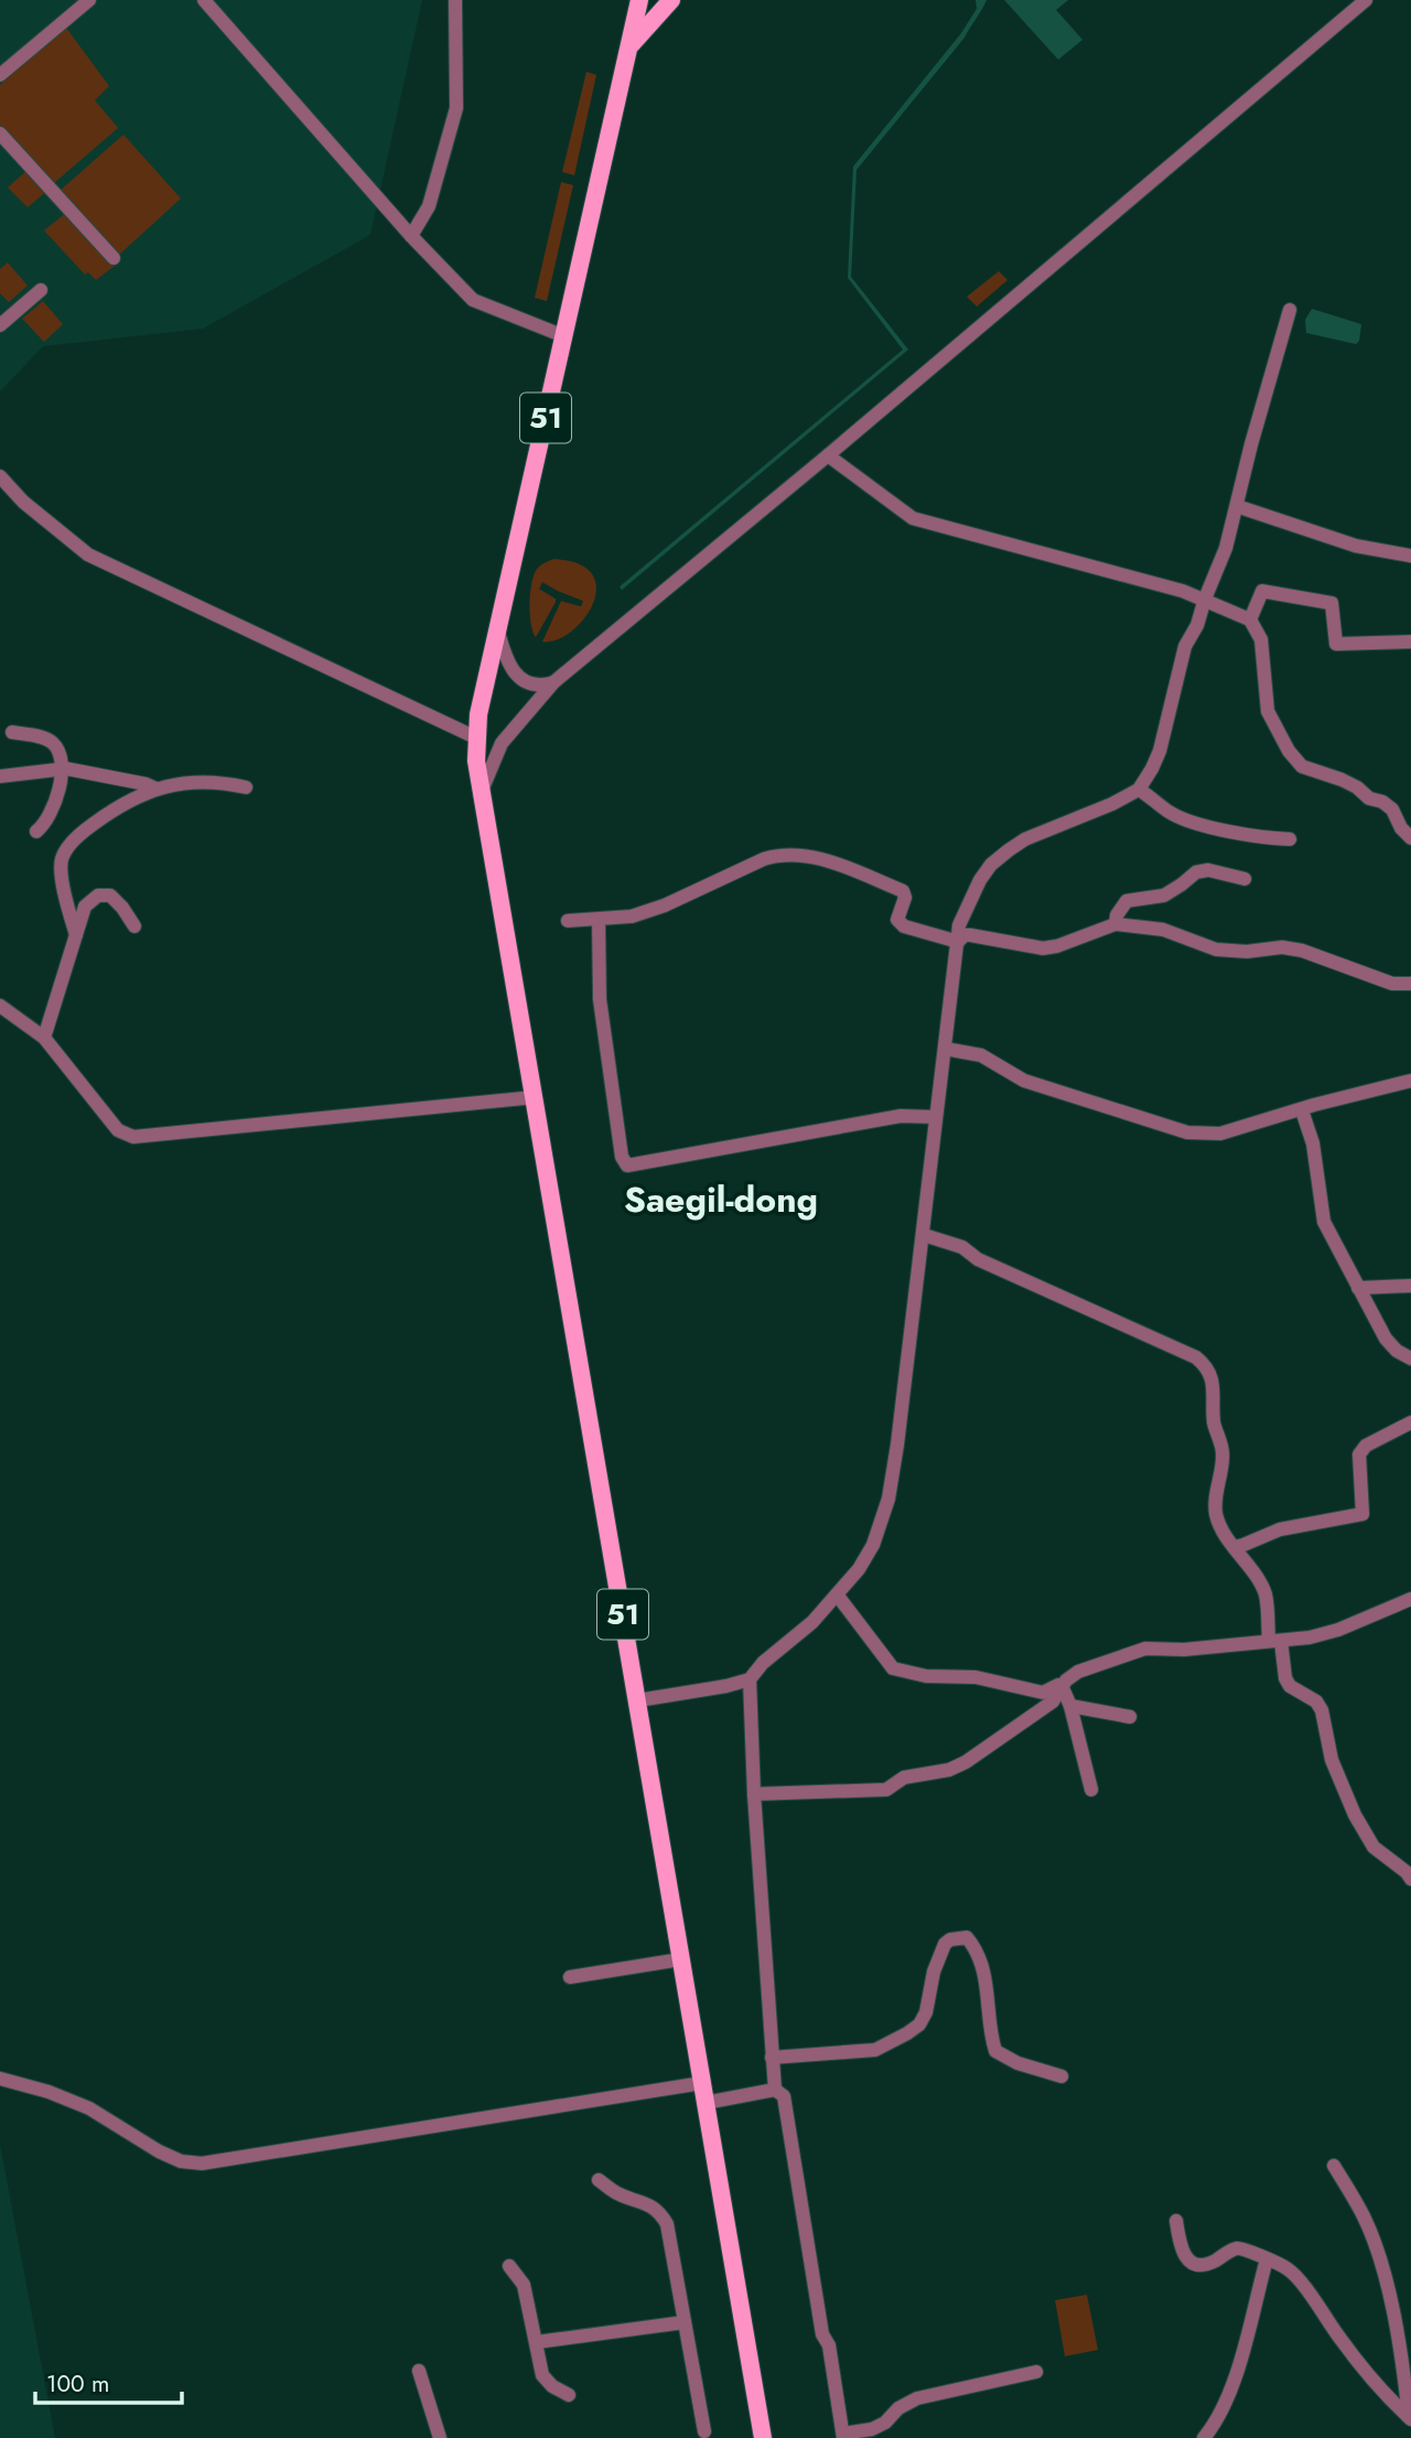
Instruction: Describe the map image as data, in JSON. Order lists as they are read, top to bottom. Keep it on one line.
{"streets":{"main road":["51"]},"districts":["Saegil-dong"],"scale_bar":"100 m"}
